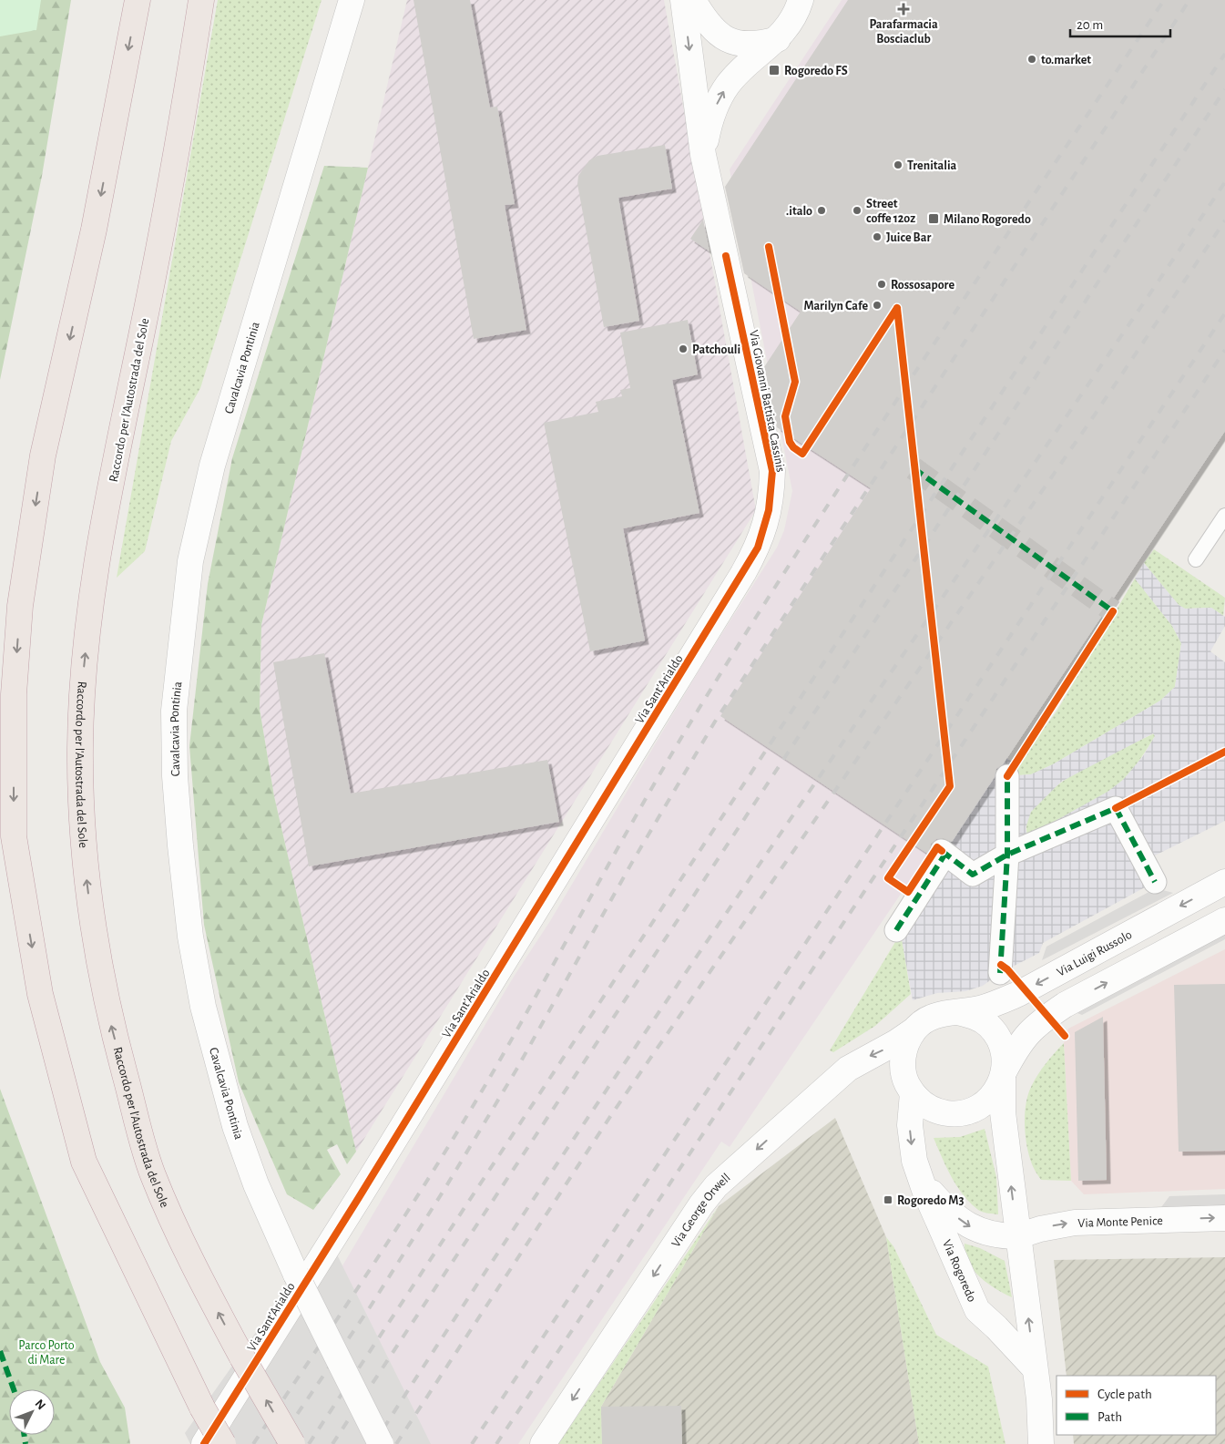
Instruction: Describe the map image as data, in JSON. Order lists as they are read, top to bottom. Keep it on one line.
{"streets":{"highway":["Raccordo per l'Autostrada del Sole"],"street":["Cavalcavia Pontinia","Via Giovanni Battista Cassinis","Via Sant'Arialdo","Via Luigi Russolo","Via George Orwell","Via Monte Penice","Via Rogoredo"]},"crossings":[["Via Giovanni Battista Cassinis","Via Sant'Arialdo"],["Via Luigi Russolo","Via George Orwell"],["Via Luigi Russolo","Via Rogoredo"],["Via George Orwell","Via Rogoredo"],["Via Monte Penice","Via Rogoredo"]],"one_way":["Via George Orwell","Via Monte Penice"],"parks":["Parco Porto di Mare"],"places":{"health":["Parafarmacia Bosciaclub"],"other":["to.market","Trenitalia",".italo","Street coffe 12oz","Juice Bar","Rossosapore","Marilyn Cafe","Patchouli"],"transit":["Rogoredo FS","Milano Rogoredo","Rogoredo M3"]},"legend":["Cycle path","Path"],"scale_bar":"20 m","north":"top right"}
